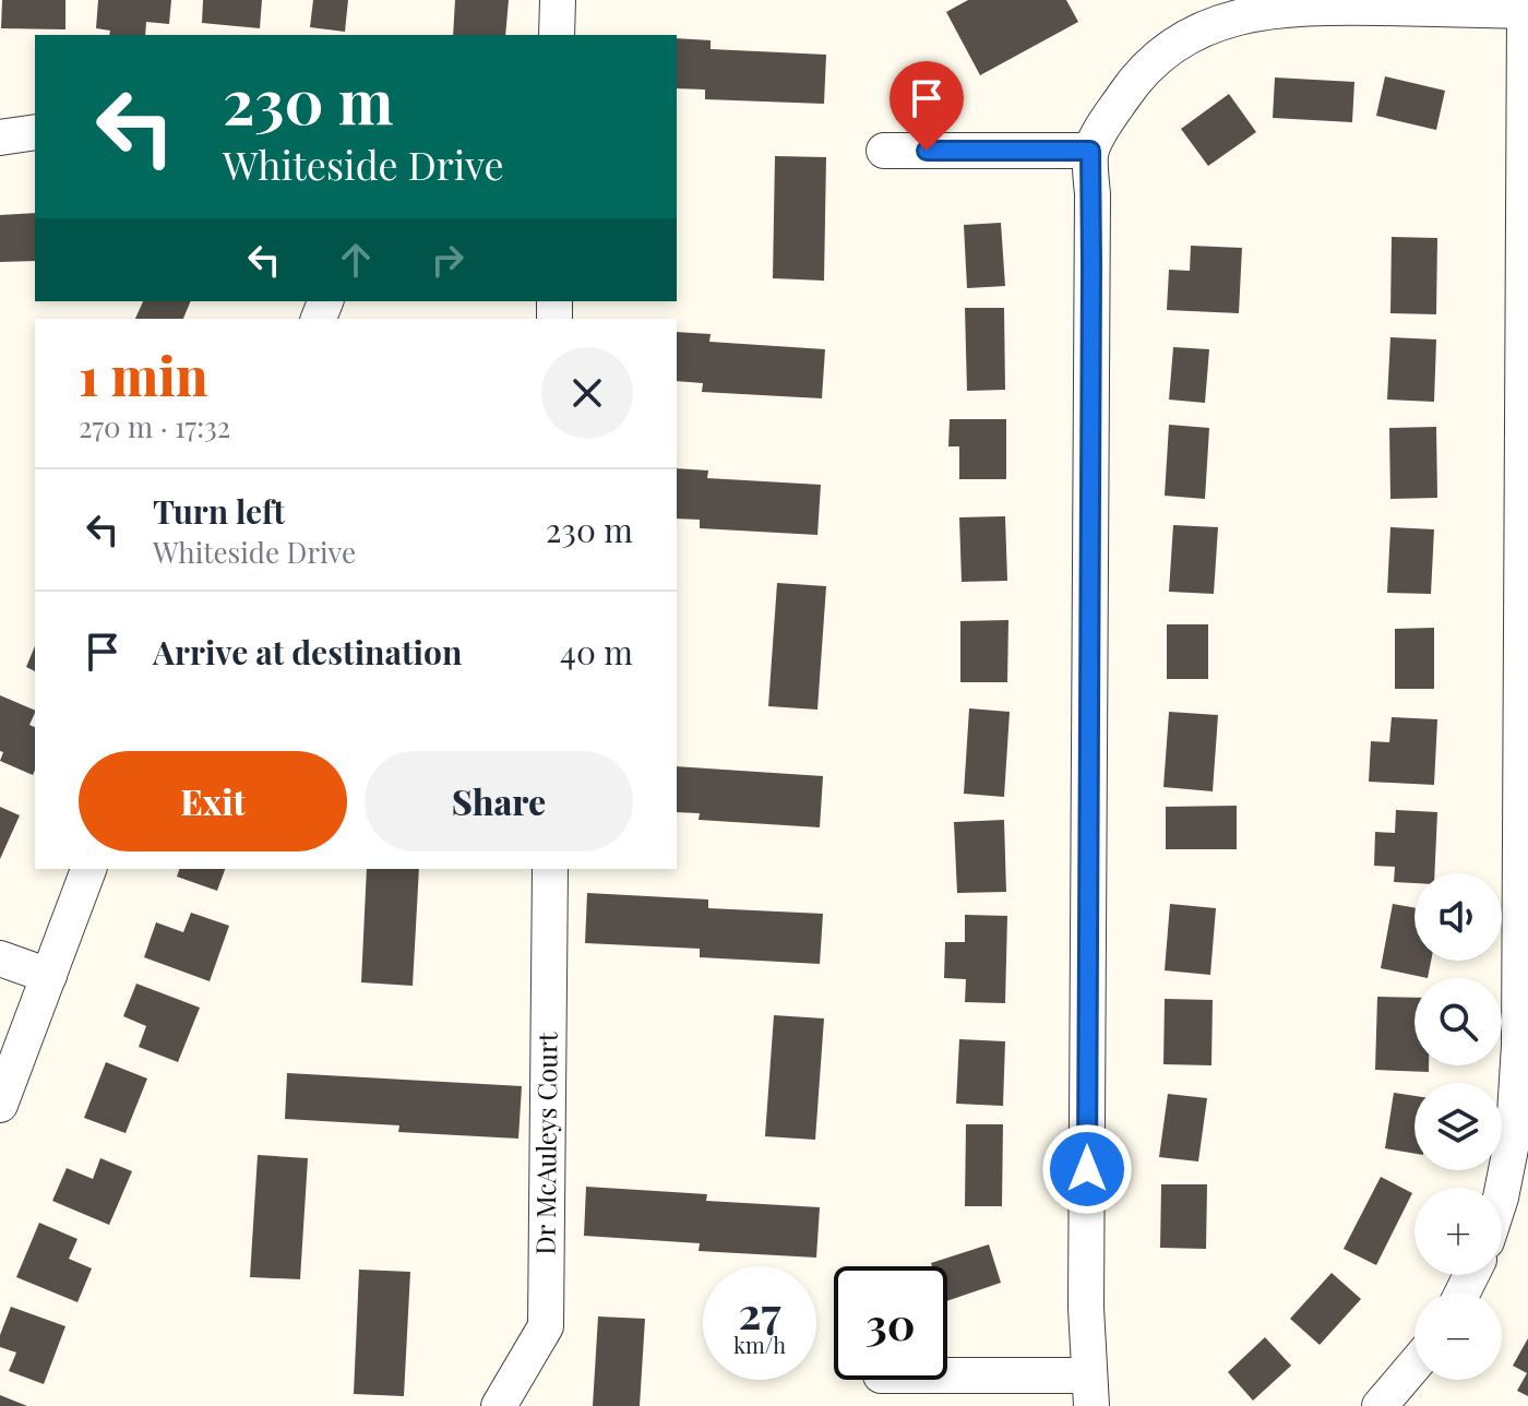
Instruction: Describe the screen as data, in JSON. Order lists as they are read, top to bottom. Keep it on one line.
{"streets":{"street":["Dr McAuleys Court"]},"page":{"turn":["230 m","Whiteside Drive"],"heading":["1 min","270 m · 17:32"],"list":[{"name":"Turn left","note":"Whiteside Drive","value":"230 m"},{"name":"Arrive at destination","value":"40 m"}],"buttons":["Exit","Share"],"map_buttons":["+","−"],"speed":"27 km/h","limit":"30"}}
